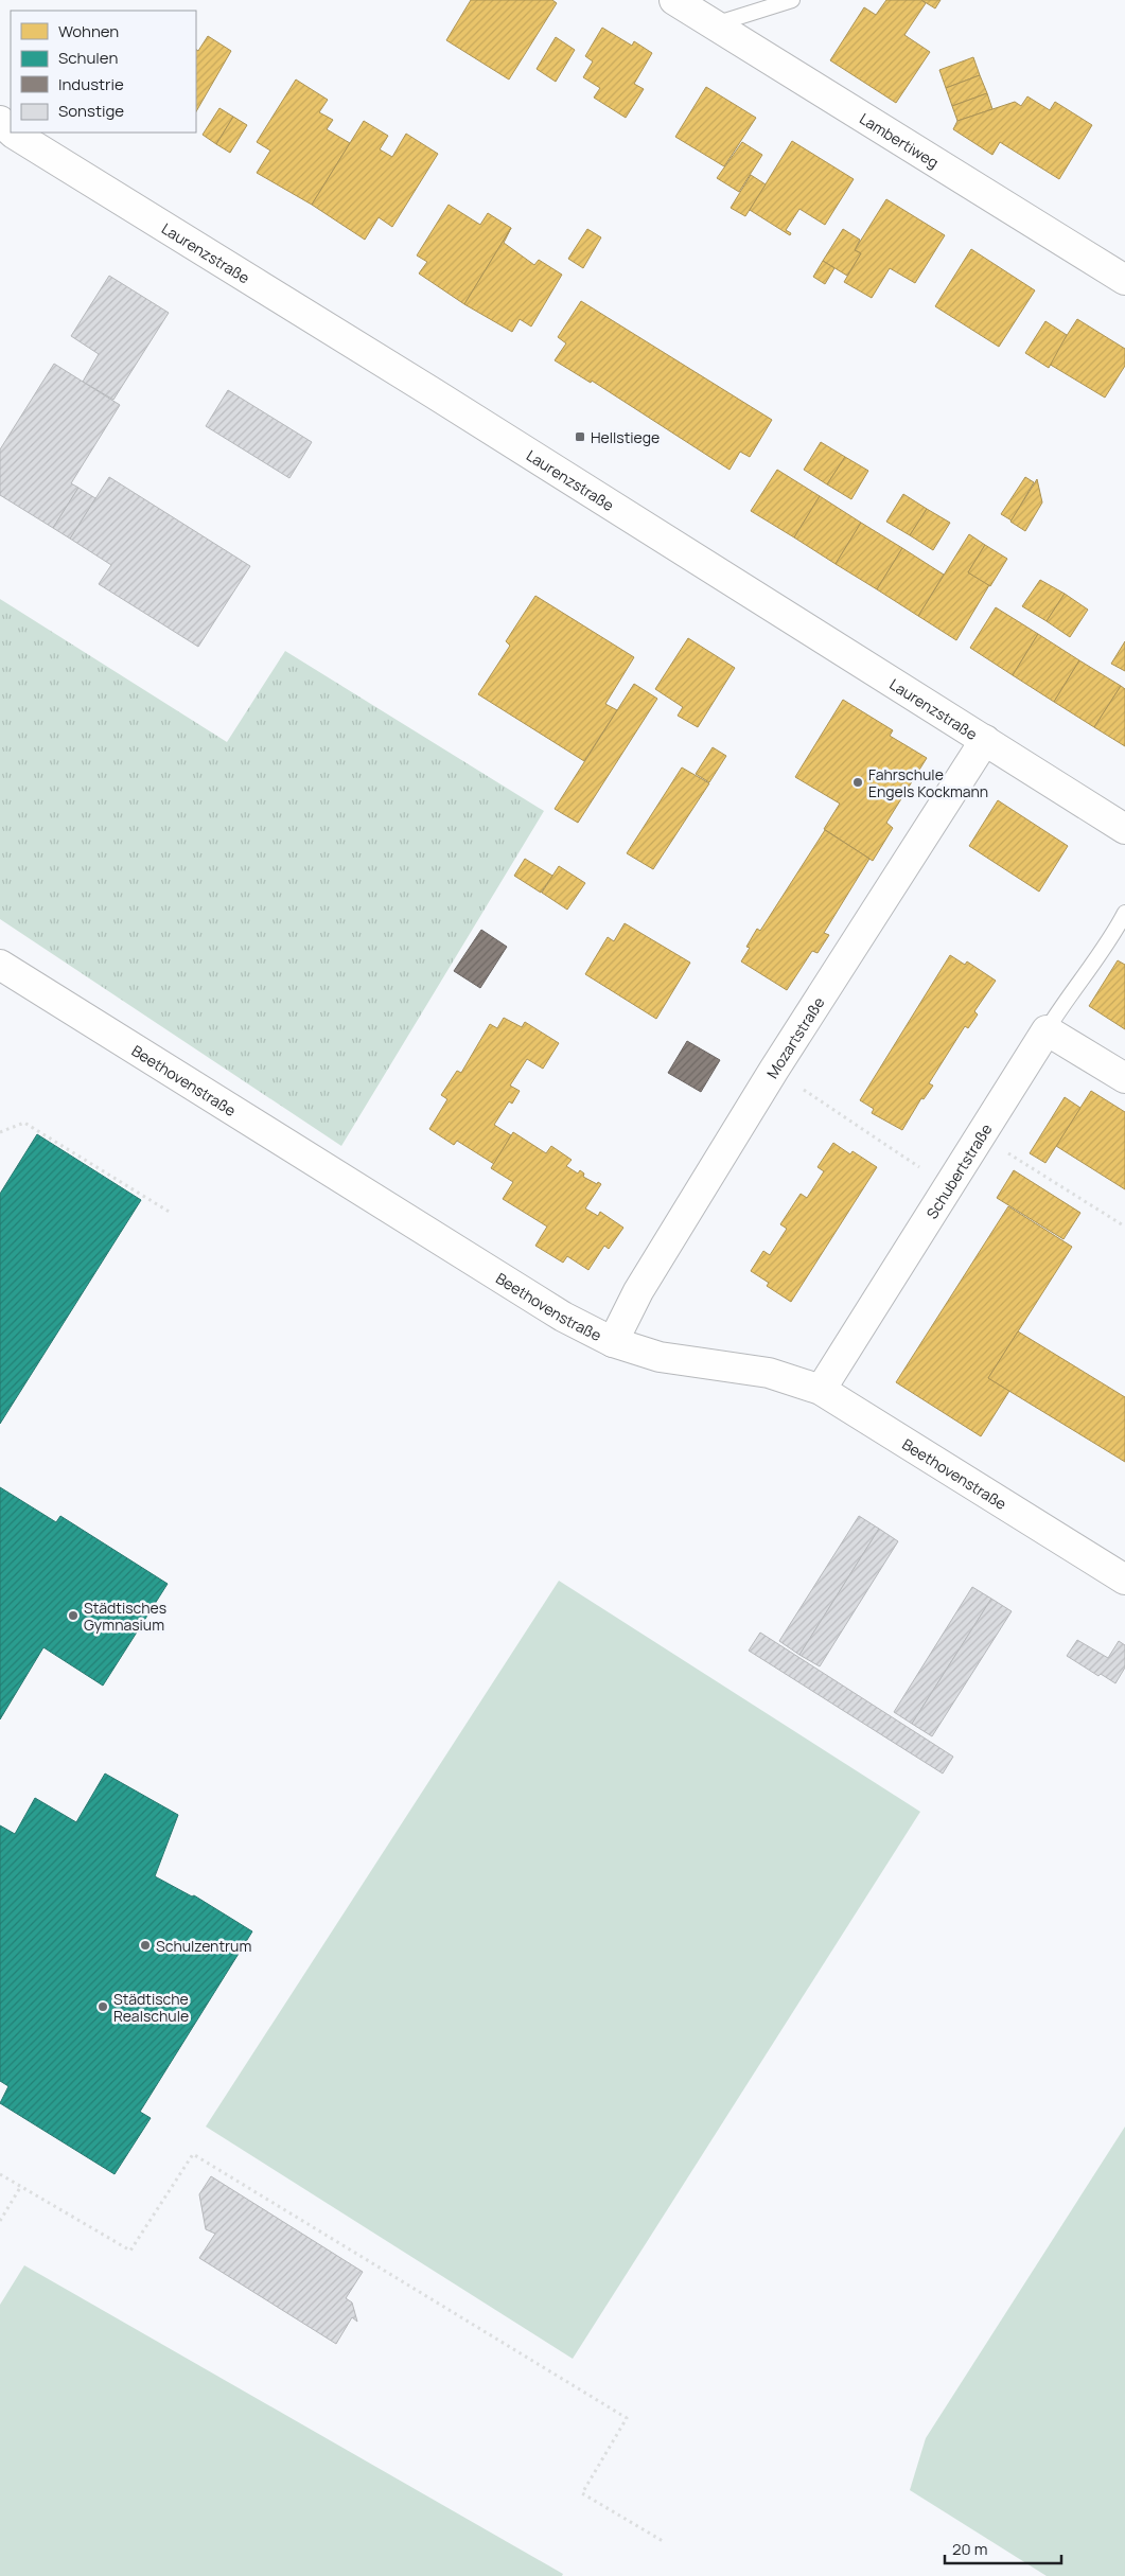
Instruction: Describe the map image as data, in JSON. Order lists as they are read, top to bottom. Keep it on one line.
{"streets":{"street":["Lambertiweg","Laurenzstraße","Mozartstraße","Beethovenstraße","Schubertstraße"]},"crossings":[["Laurenzstraße","Mozartstraße"],["Mozartstraße","Beethovenstraße"],["Beethovenstraße","Schubertstraße"]],"places":{"transit":["Hellstiege"],"other":["Fahrschule Engels Kockmann","Städtisches Gymnasium","Schulzentrum","Städtische Realschule"]},"legend":["Wohnen","Schulen","Industrie","Sonstige"],"scale_bar":"20 m"}
